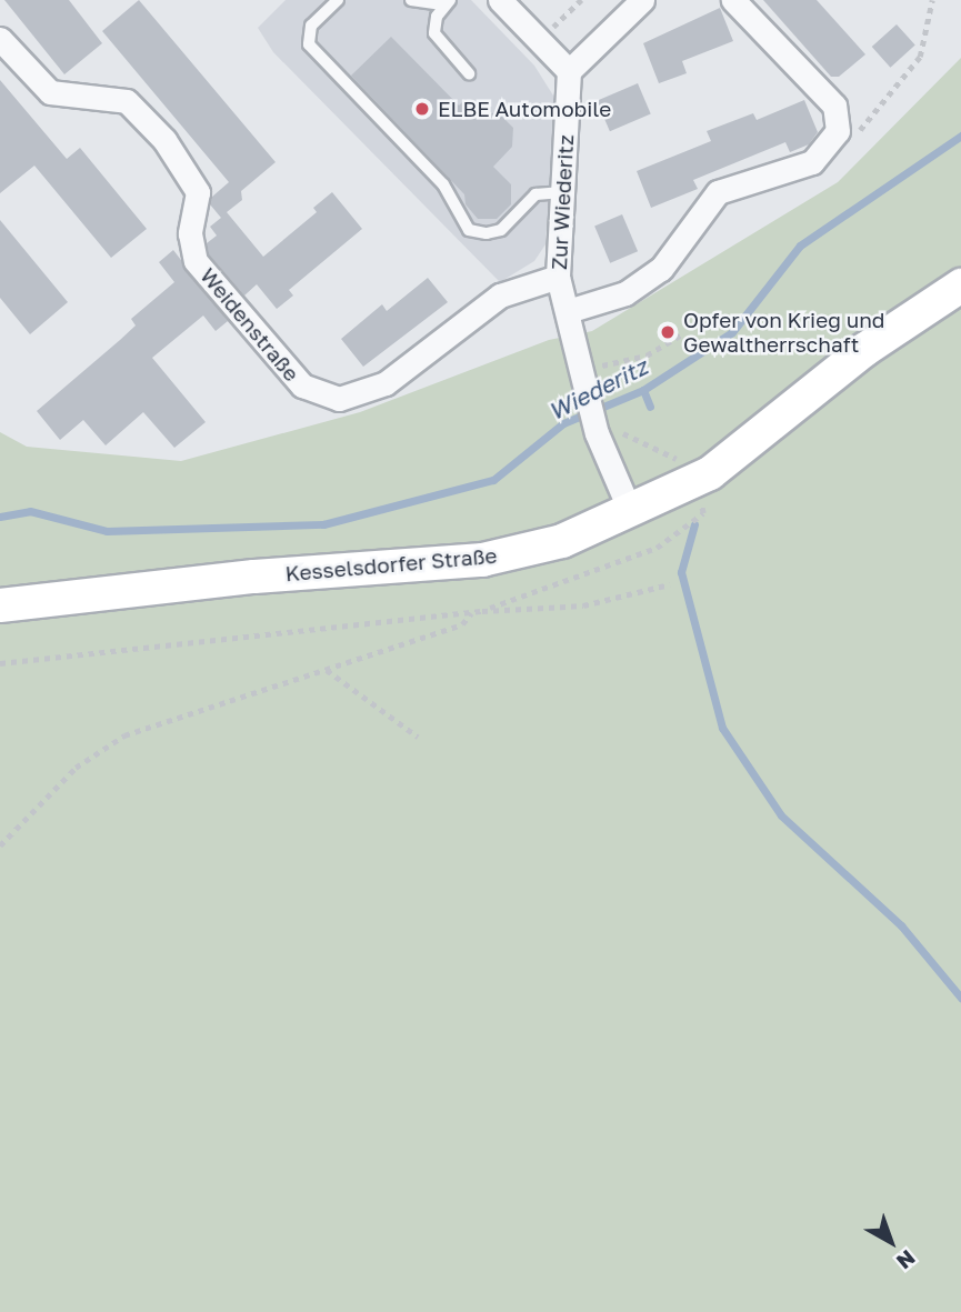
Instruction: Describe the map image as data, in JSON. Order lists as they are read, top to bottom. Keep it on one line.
{"streets":{"main road":["Kesselsdorfer Straße"],"street":["Zur Wiederitz","Weidenstraße"]},"crossings":[["Zur Wiederitz","Weidenstraße"],["Zur Wiederitz","Kesselsdorfer Straße"]],"water":["Wiederitz"],"places":["ELBE Automobile","Opfer von Krieg und Gewaltherrschaft"],"north":"bottom right"}
